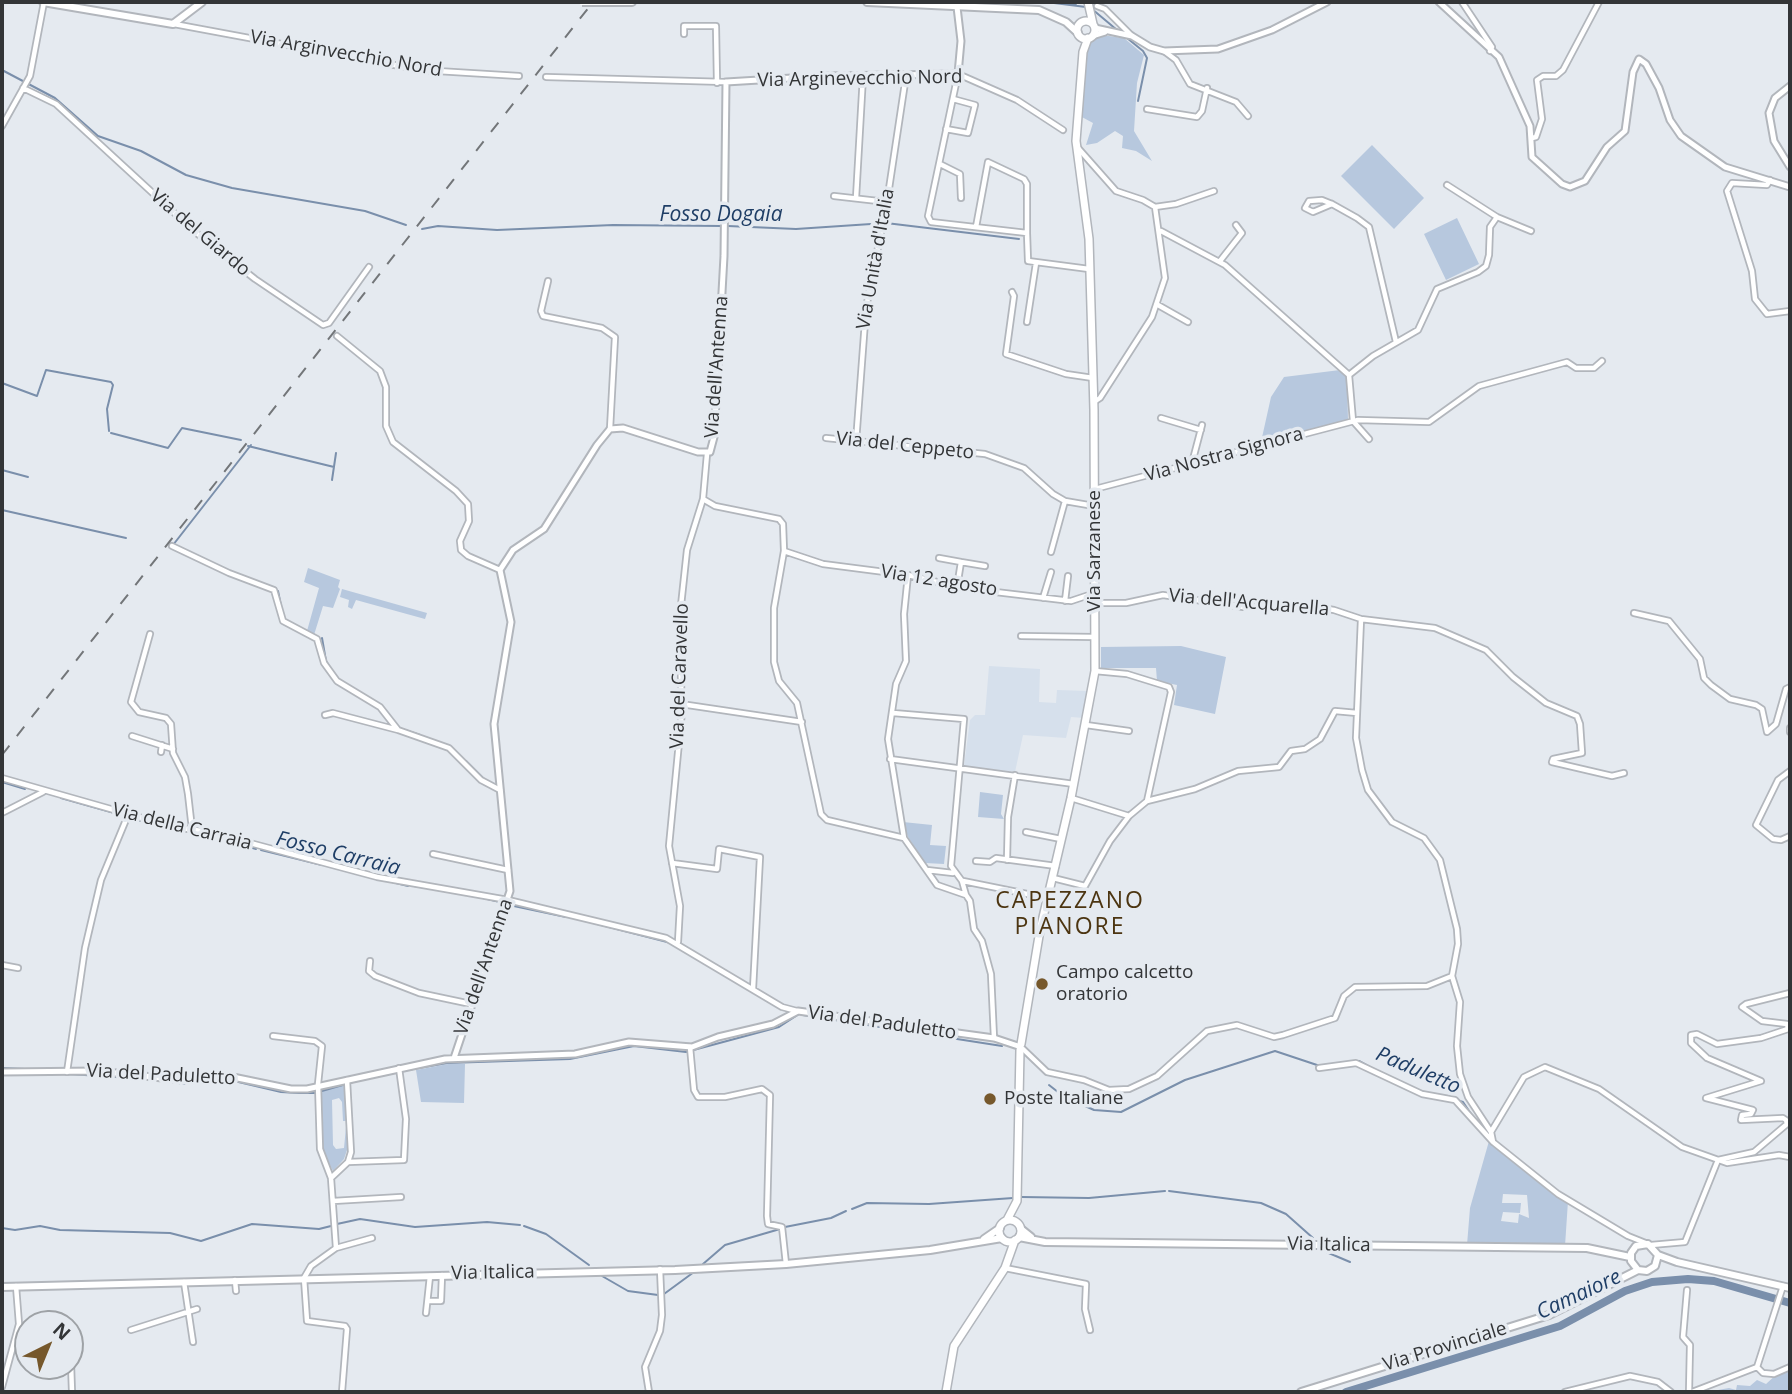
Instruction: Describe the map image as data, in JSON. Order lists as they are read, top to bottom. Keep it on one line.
{"streets":{"main road":["Via Sarzanese","Via Italica","Via Provinciale"],"street":["Via Arginvecchio Nord","Via Arginevecchio Nord","Via del Giardo","Via Unità d'Italia","Via dell'Antenna","Via del Ceppeto","Via Nostra Signora","Via 12 agosto","Via dell'Acquarella","Via del Caravello","Via della Carraia","Via del Paduletto"]},"crossings":[["Via Arginevecchio Nord","Via Unità d'Italia"],["Via Arginevecchio Nord","Via dell'Antenna"],["Via Unità d'Italia","Via del Ceppeto"],["Via dell'Antenna","Via del Caravello"],["Via dell'Antenna","Via della Carraia"],["Via dell'Antenna","Via del Paduletto"],["Via del Ceppeto","Via Sarzanese"],["Via Nostra Signora","Via Sarzanese"],["Via Sarzanese","Via 12 agosto"],["Via Sarzanese","Via dell'Acquarella"],["Via Sarzanese","Via del Paduletto"],["Via Sarzanese","Via Italica"],["Via del Caravello","Via della Carraia"],["Via della Carraia","Via del Paduletto"]],"districts":["CAPEZZANO PIANORE"],"water":["Fosso Dogaia","Fosso Carraia","Paduletto","Camaiore"],"places":["Campo calcetto oratorio","Poste Italiane"],"north":"top right"}
